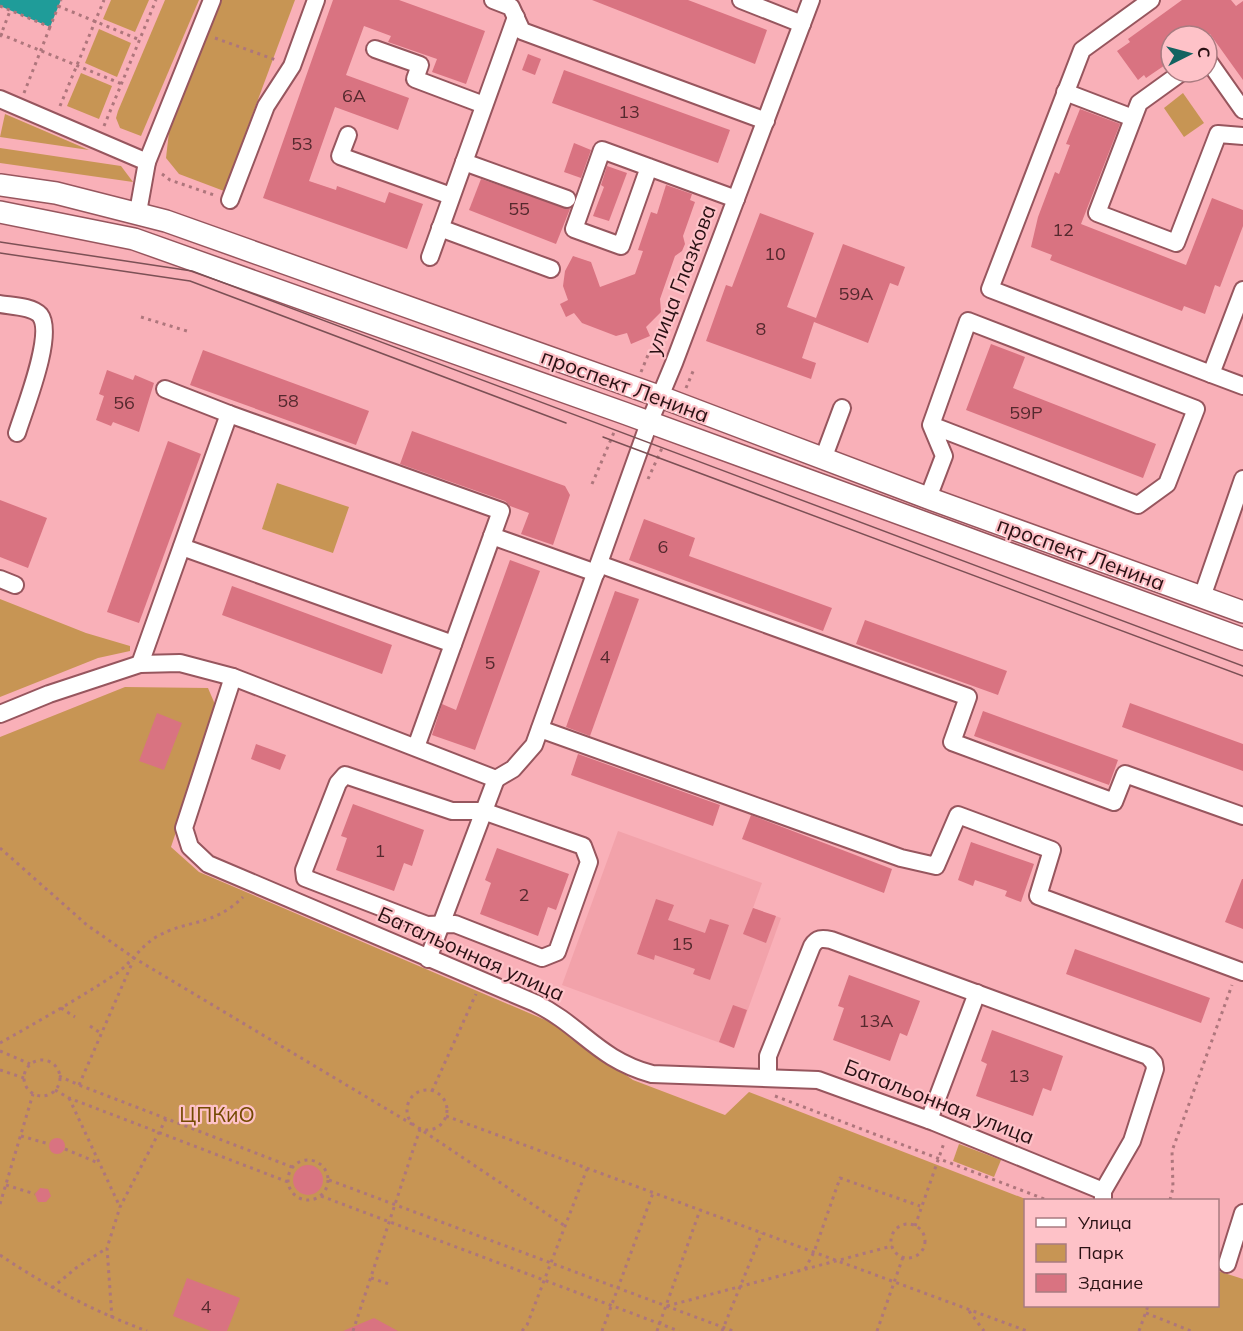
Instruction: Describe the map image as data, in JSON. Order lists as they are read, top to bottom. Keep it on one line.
{"streets":{"main road":["проспект Ленина"],"street":["улица Глазкова","Батальонная улица"]},"crossings":[["улица Глазкова","проспект Ленина"]],"parks":["ЦПКиО"],"house_numbers":["6А","13","53","55","12","10","59А","8","58","56","59Р","6","4","5","1","2","15","13А","13","4"],"legend":["Улица","Парк","Здание"],"north":"right"}
